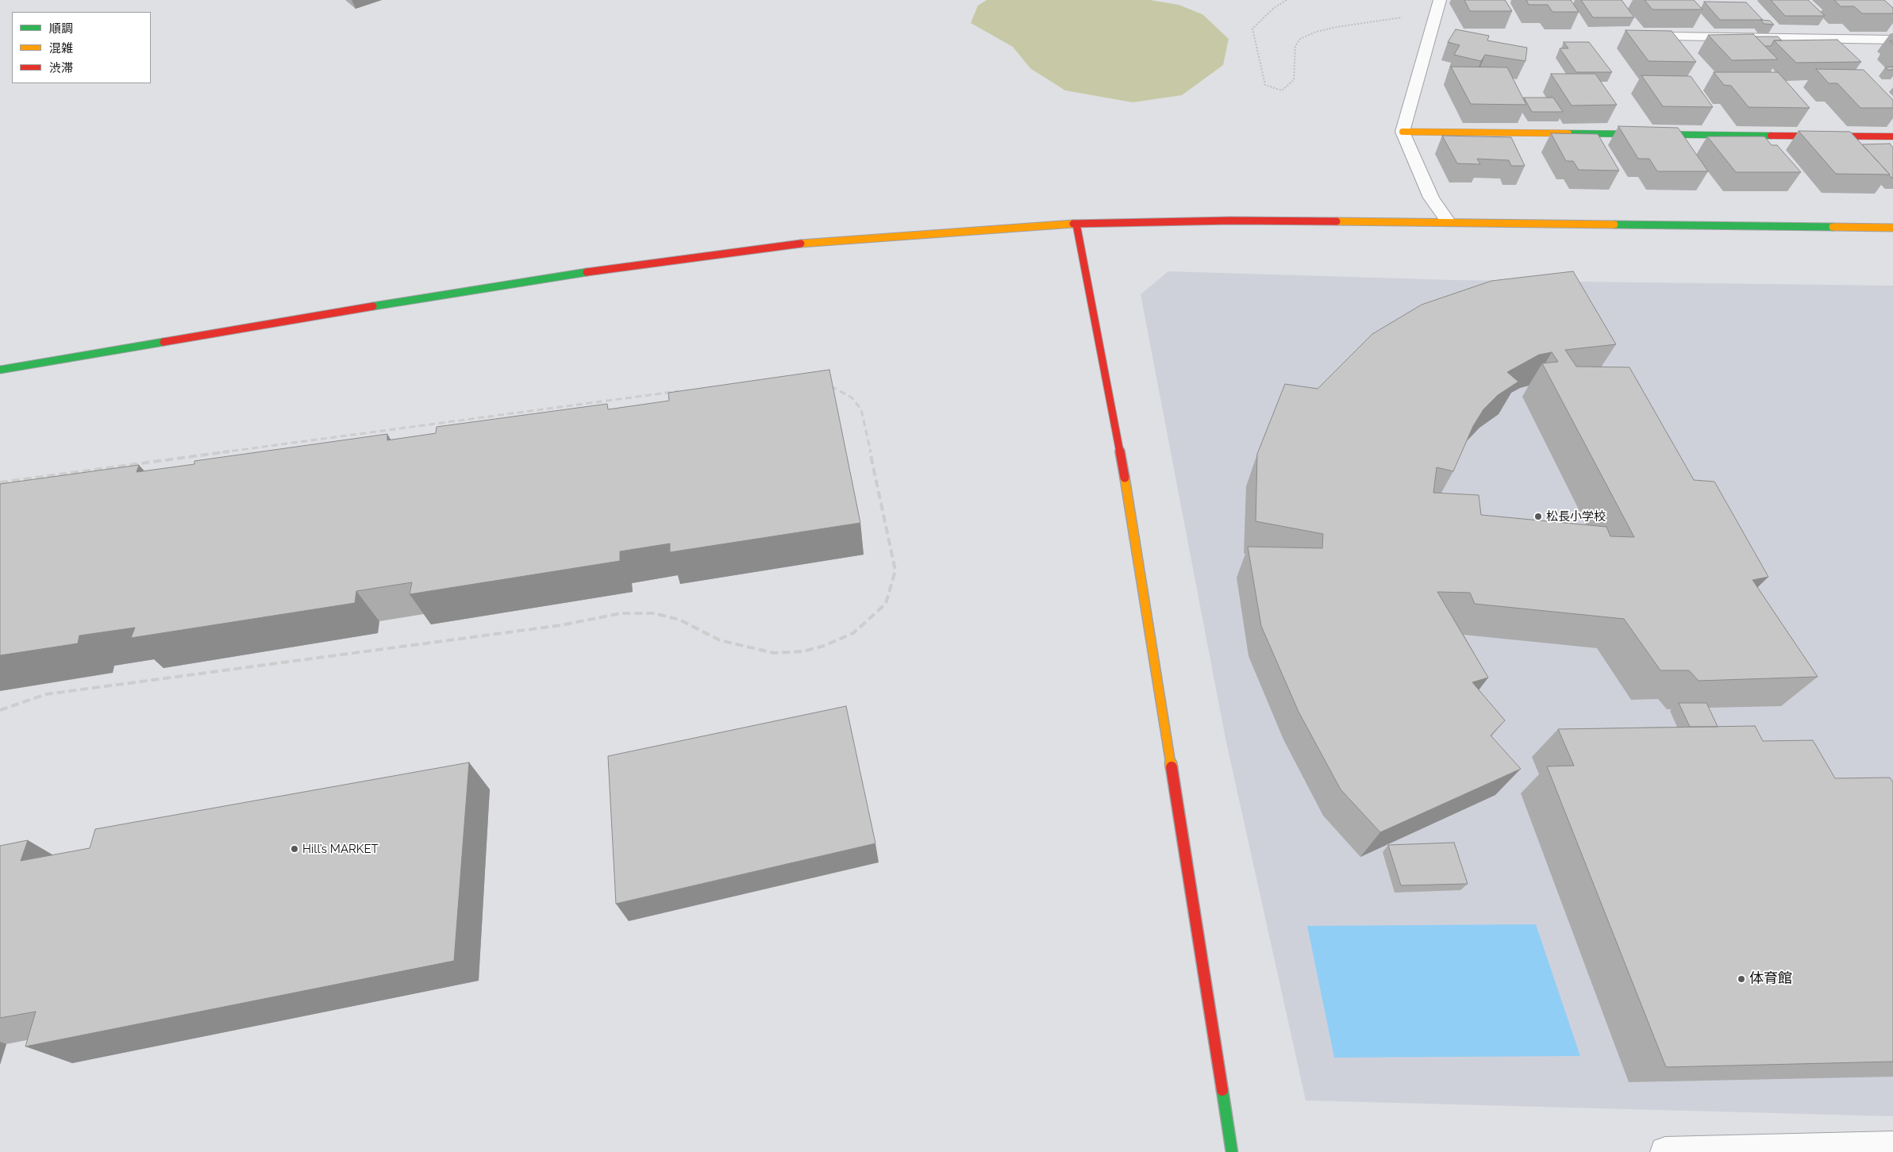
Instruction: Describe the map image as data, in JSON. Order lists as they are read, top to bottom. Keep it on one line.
{"places":["松長小学校","Hill’s MARKET","体育館"],"legend":["順調","混雑","渋滞"]}
